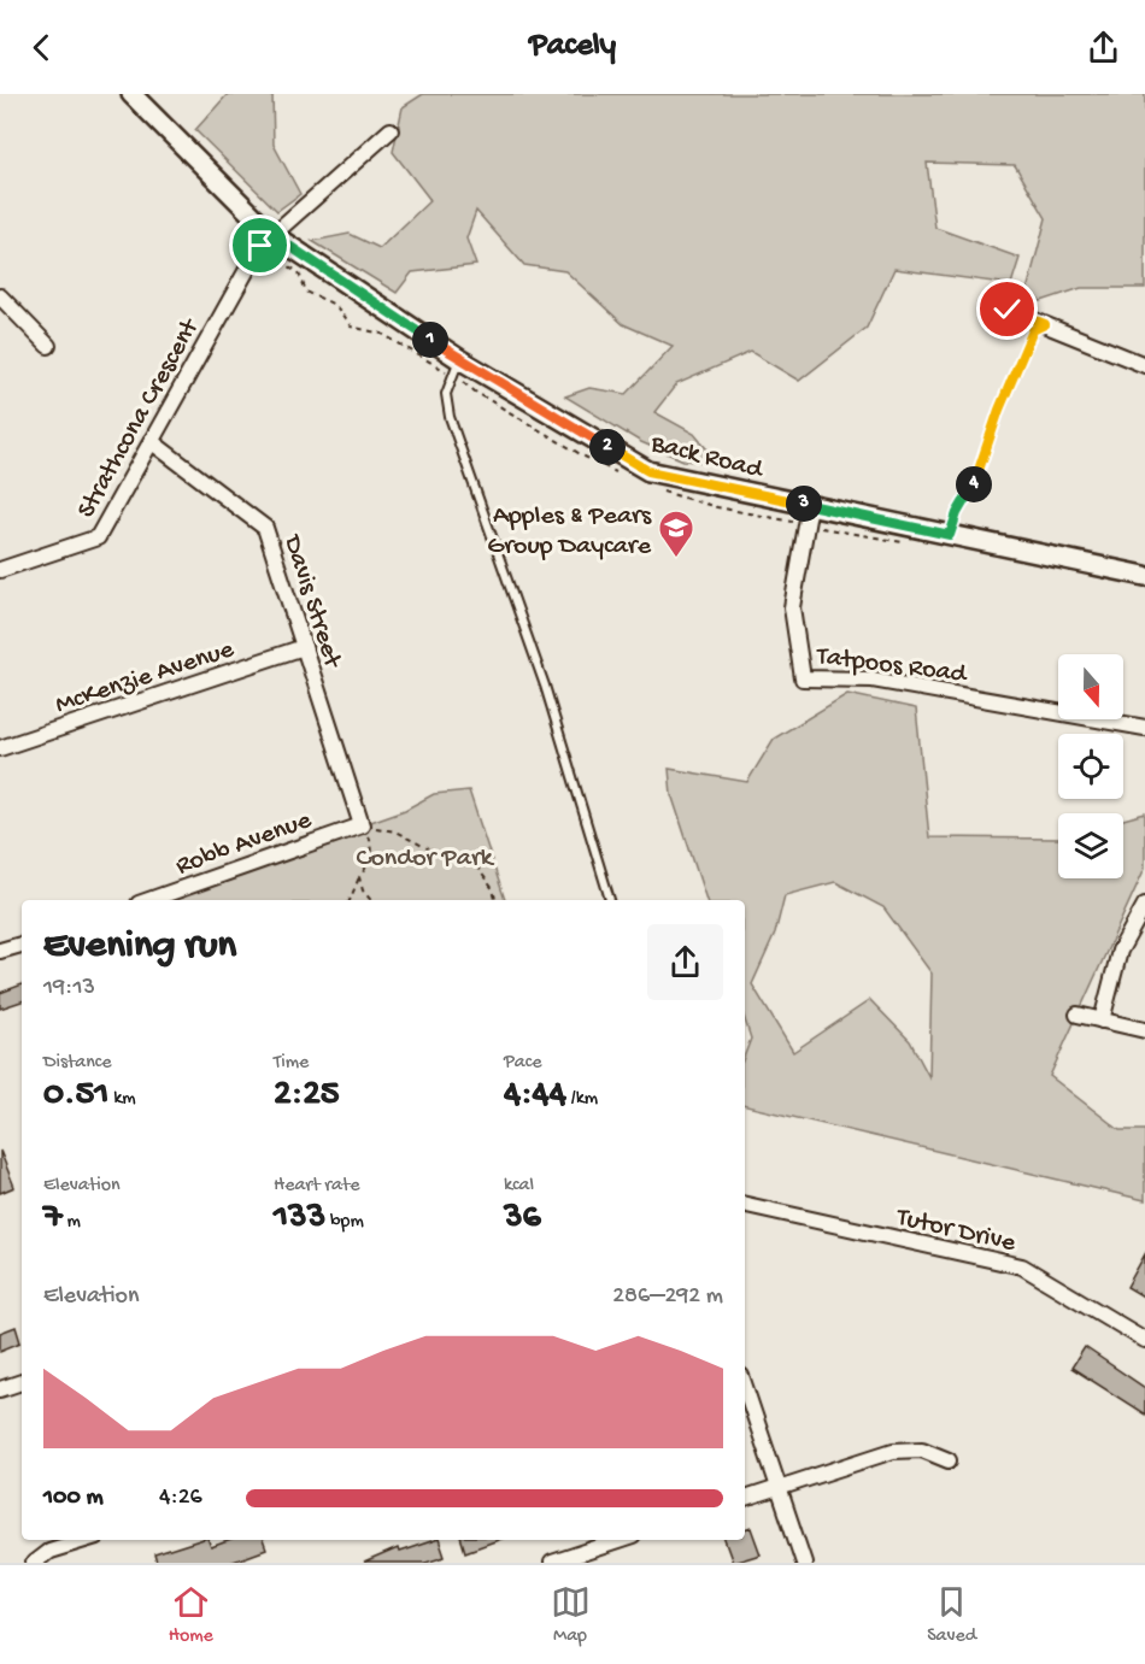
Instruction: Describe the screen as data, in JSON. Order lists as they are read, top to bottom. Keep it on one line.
{"streets":{"street":["Strathcona Crescent","Back Road","Davis Street","Tatpoos Road","McKenzie Avenue","Robb Avenue","Tutor Drive"]},"crossings":[["Strathcona Crescent","Back Road"],["Strathcona Crescent","Davis Street"],["Back Road","Tatpoos Road"],["Davis Street","McKenzie Avenue"],["Davis Street","Robb Avenue"]],"parks":["Condor Park"],"places":{"school or university":["Apples & Pears Group Daycare"]},"north":"bottom","page":{"header":"Pacely","pins":["1","2","4","3"],"heading":["Evening run","19:13"],"stats":[["Distance","0.51 km"],["Time","2:25"],["Pace","4:44 /km"],["Elevation","7 m"],["Heart rate","133 bpm"],["kcal","36"]],"chart":["Elevation","286–292 m"],"list":[{"name":"100 m","note":"4:26"}],"tabs":["Home","Map","Saved"]}}
